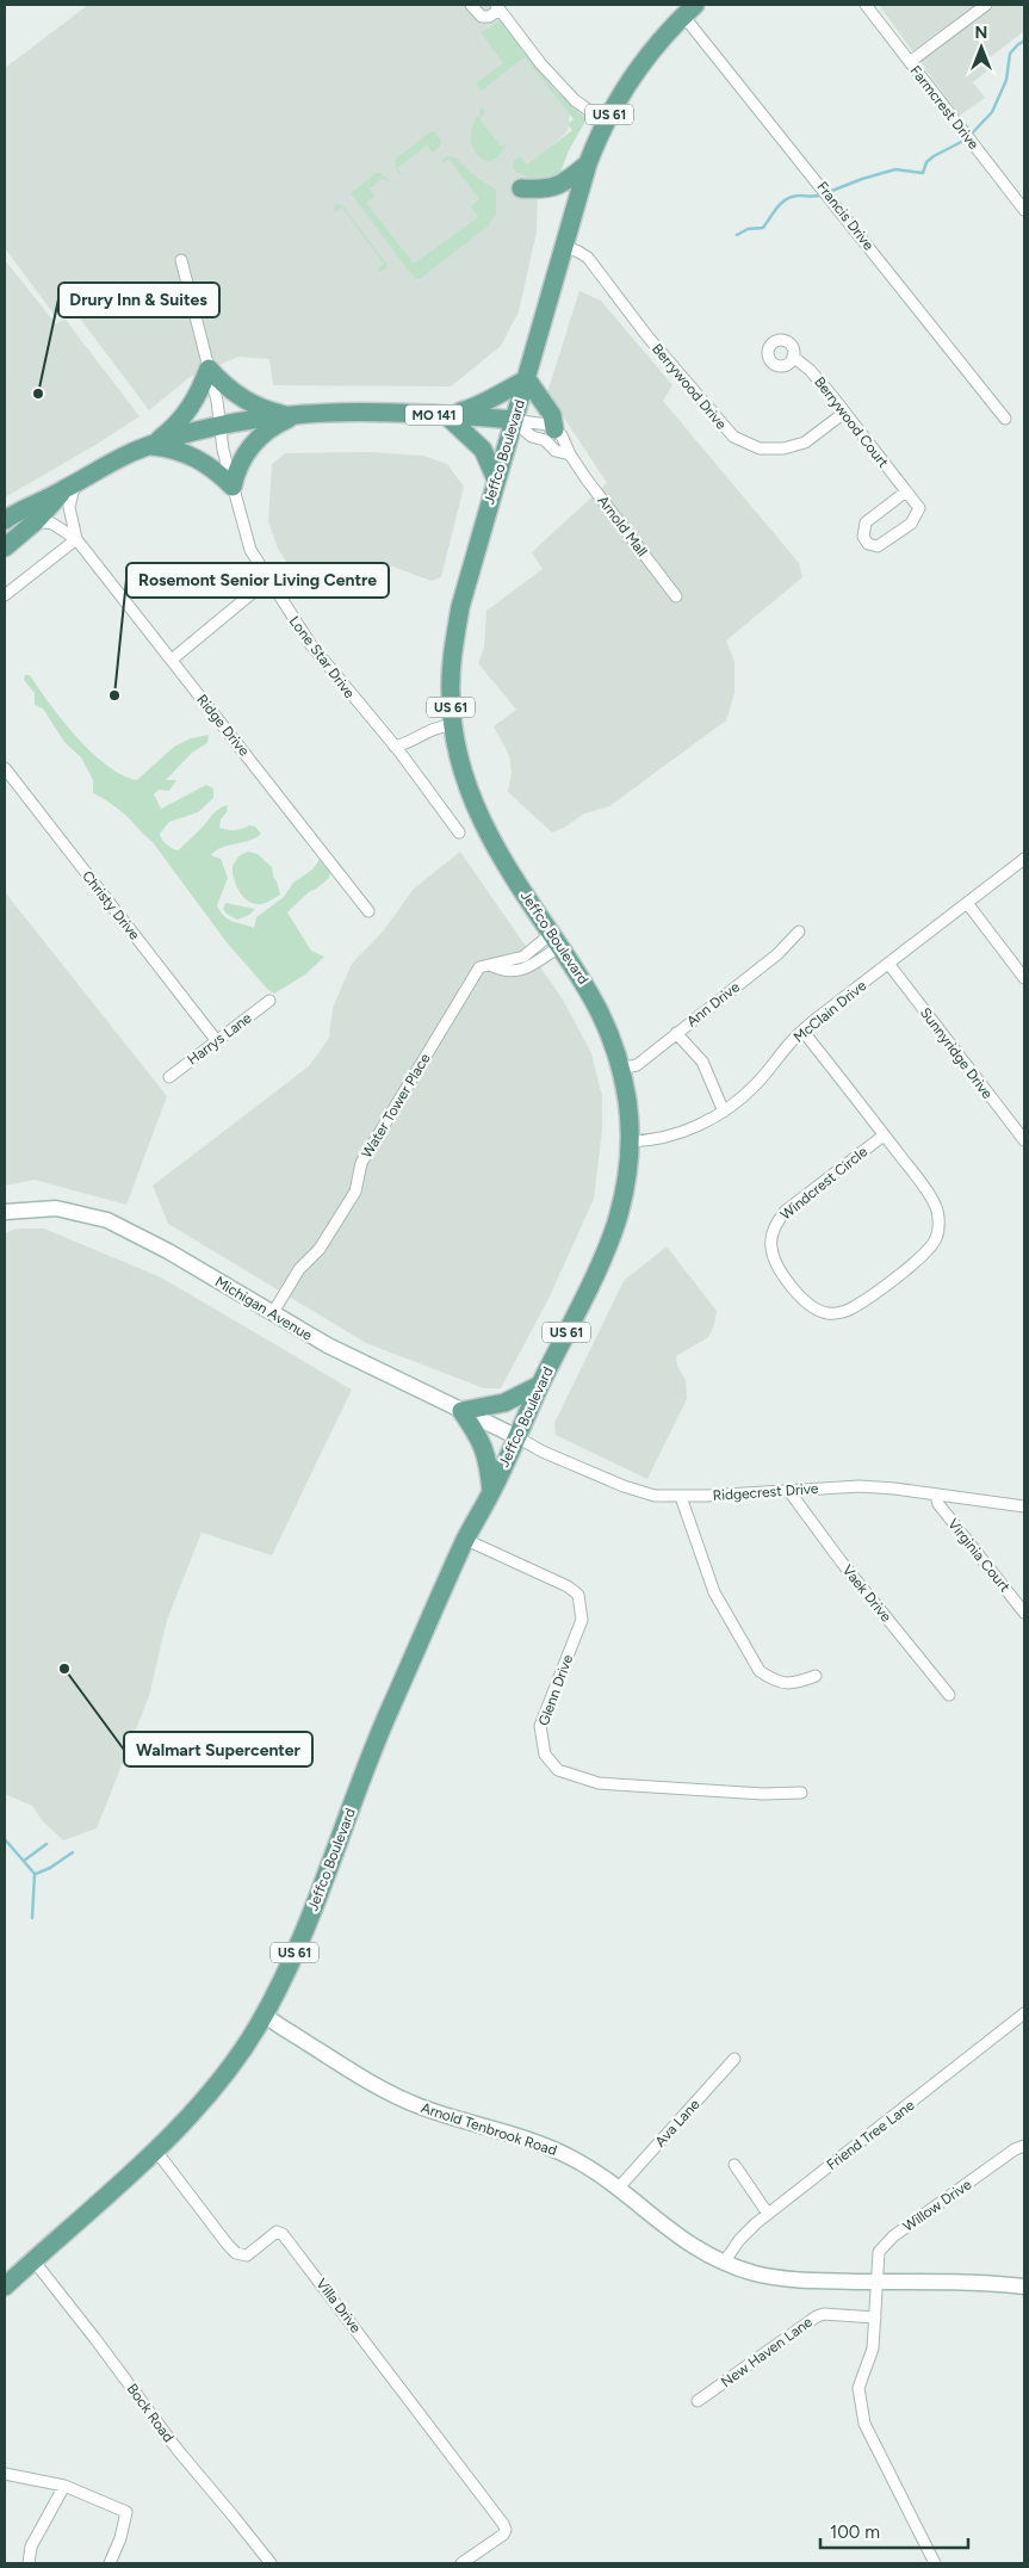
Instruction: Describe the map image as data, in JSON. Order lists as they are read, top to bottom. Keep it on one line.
{"streets":{"main road":["US 61","MO 141","Jeffco Boulevard"],"street":["Farmcrest Drive","Francis Drive","Berrywood Drive","Berrywood Court","Arnold Mall","Lone Star Drive","Ridge Drive","Christy Drive","Ann Drive","McClain Drive","Harrys Lane","Sunnyridge Drive","Water Tower Place","Windcrest Circle","Michigan Avenue","Ridgecrest Drive","Virginia Court","Vaek Drive","Glenn Drive","Ava Lane","Arnold Tenbrook Road","Friend Tree Lane","Willow Drive","Villa Drive","New Haven Lane","Bock Road"]},"crossings":[["Francis Drive","Jeffco Boulevard"],["Berrywood Drive","Berrywood Court"],["Berrywood Drive","Jeffco Boulevard"],["MO 141","Jeffco Boulevard"],["MO 141","Arnold Mall"],["MO 141","Lone Star Drive"],["MO 141","Ridge Drive"],["Jeffco Boulevard","Arnold Mall"],["Jeffco Boulevard","Ann Drive"],["Jeffco Boulevard","McClain Drive"],["Jeffco Boulevard","Water Tower Place"],["Jeffco Boulevard","Michigan Avenue"],["Jeffco Boulevard","Ridgecrest Drive"],["Jeffco Boulevard","Glenn Drive"],["Jeffco Boulevard","Arnold Tenbrook Road"],["Jeffco Boulevard","Villa Drive"],["Jeffco Boulevard","Bock Road"],["Christy Drive","Harrys Lane"],["McClain Drive","Sunnyridge Drive"],["McClain Drive","Windcrest Circle"],["Water Tower Place","Michigan Avenue"],["Michigan Avenue","Ridgecrest Drive"],["Ridgecrest Drive","Virginia Court"],["Ridgecrest Drive","Vaek Drive"],["Ava Lane","Arnold Tenbrook Road"],["Arnold Tenbrook Road","Friend Tree Lane"],["Arnold Tenbrook Road","Willow Drive"],["Willow Drive","New Haven Lane"]],"places":["Drury Inn & Suites","Rosemont Senior Living Centre","Walmart Supercenter"],"scale_bar":"100 m","north":"top"}
